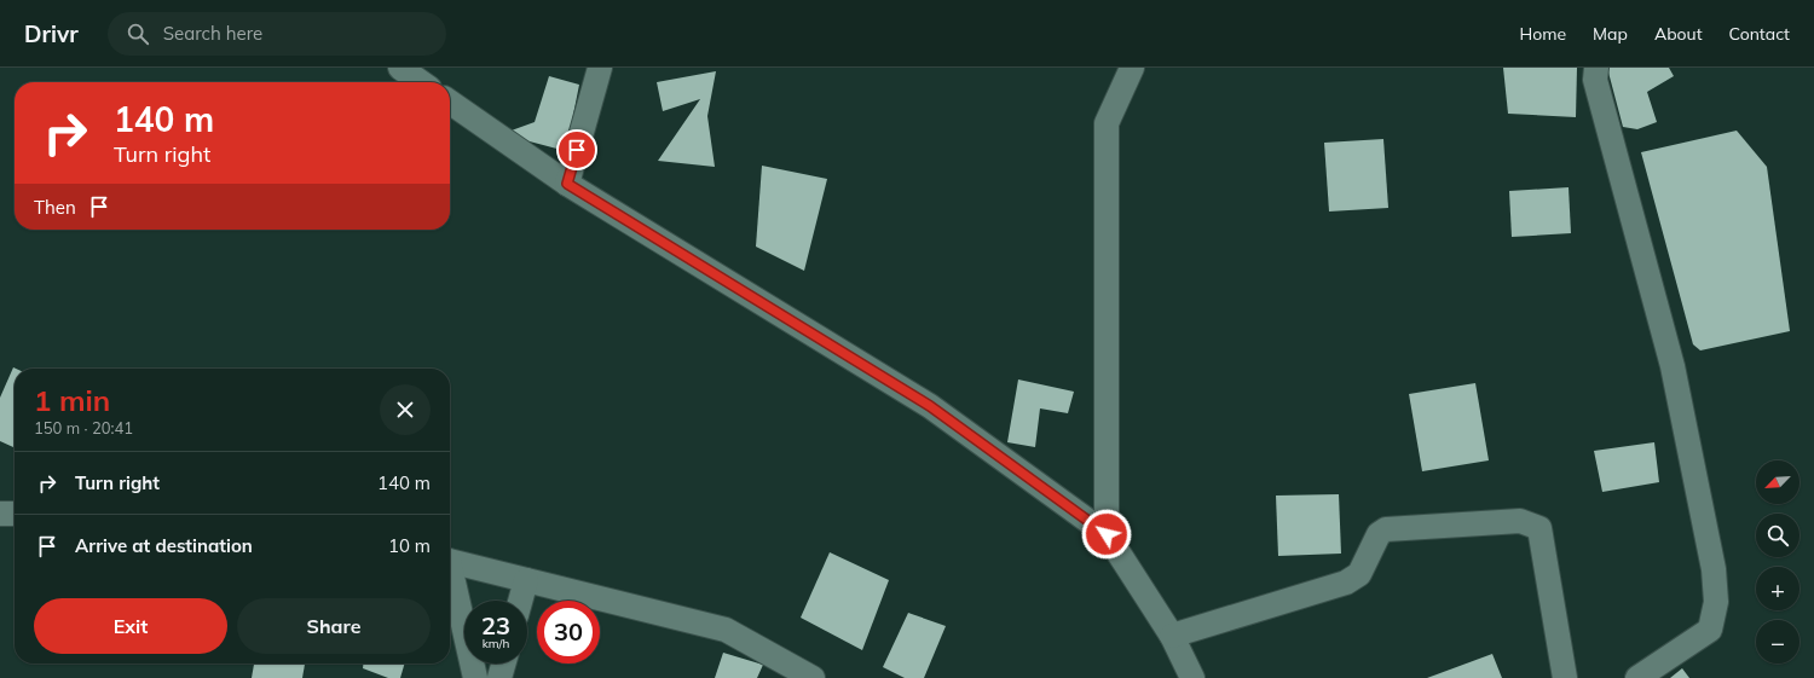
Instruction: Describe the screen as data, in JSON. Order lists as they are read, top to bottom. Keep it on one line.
{"north":"bottom left","page":{"header":"Drivr","search":"Search here","nav":["Home","Map","About","Contact"],"turn":["140 m","Turn right"],"then":"Then","heading":["1 min","150 m · 20:41"],"list":[{"name":"Turn right","value":"140 m"},{"name":"Arrive at destination","value":"10 m"}],"map_buttons":["+","−"],"buttons":["Exit","Share"],"speed":"23 km/h","limit":"30"}}
